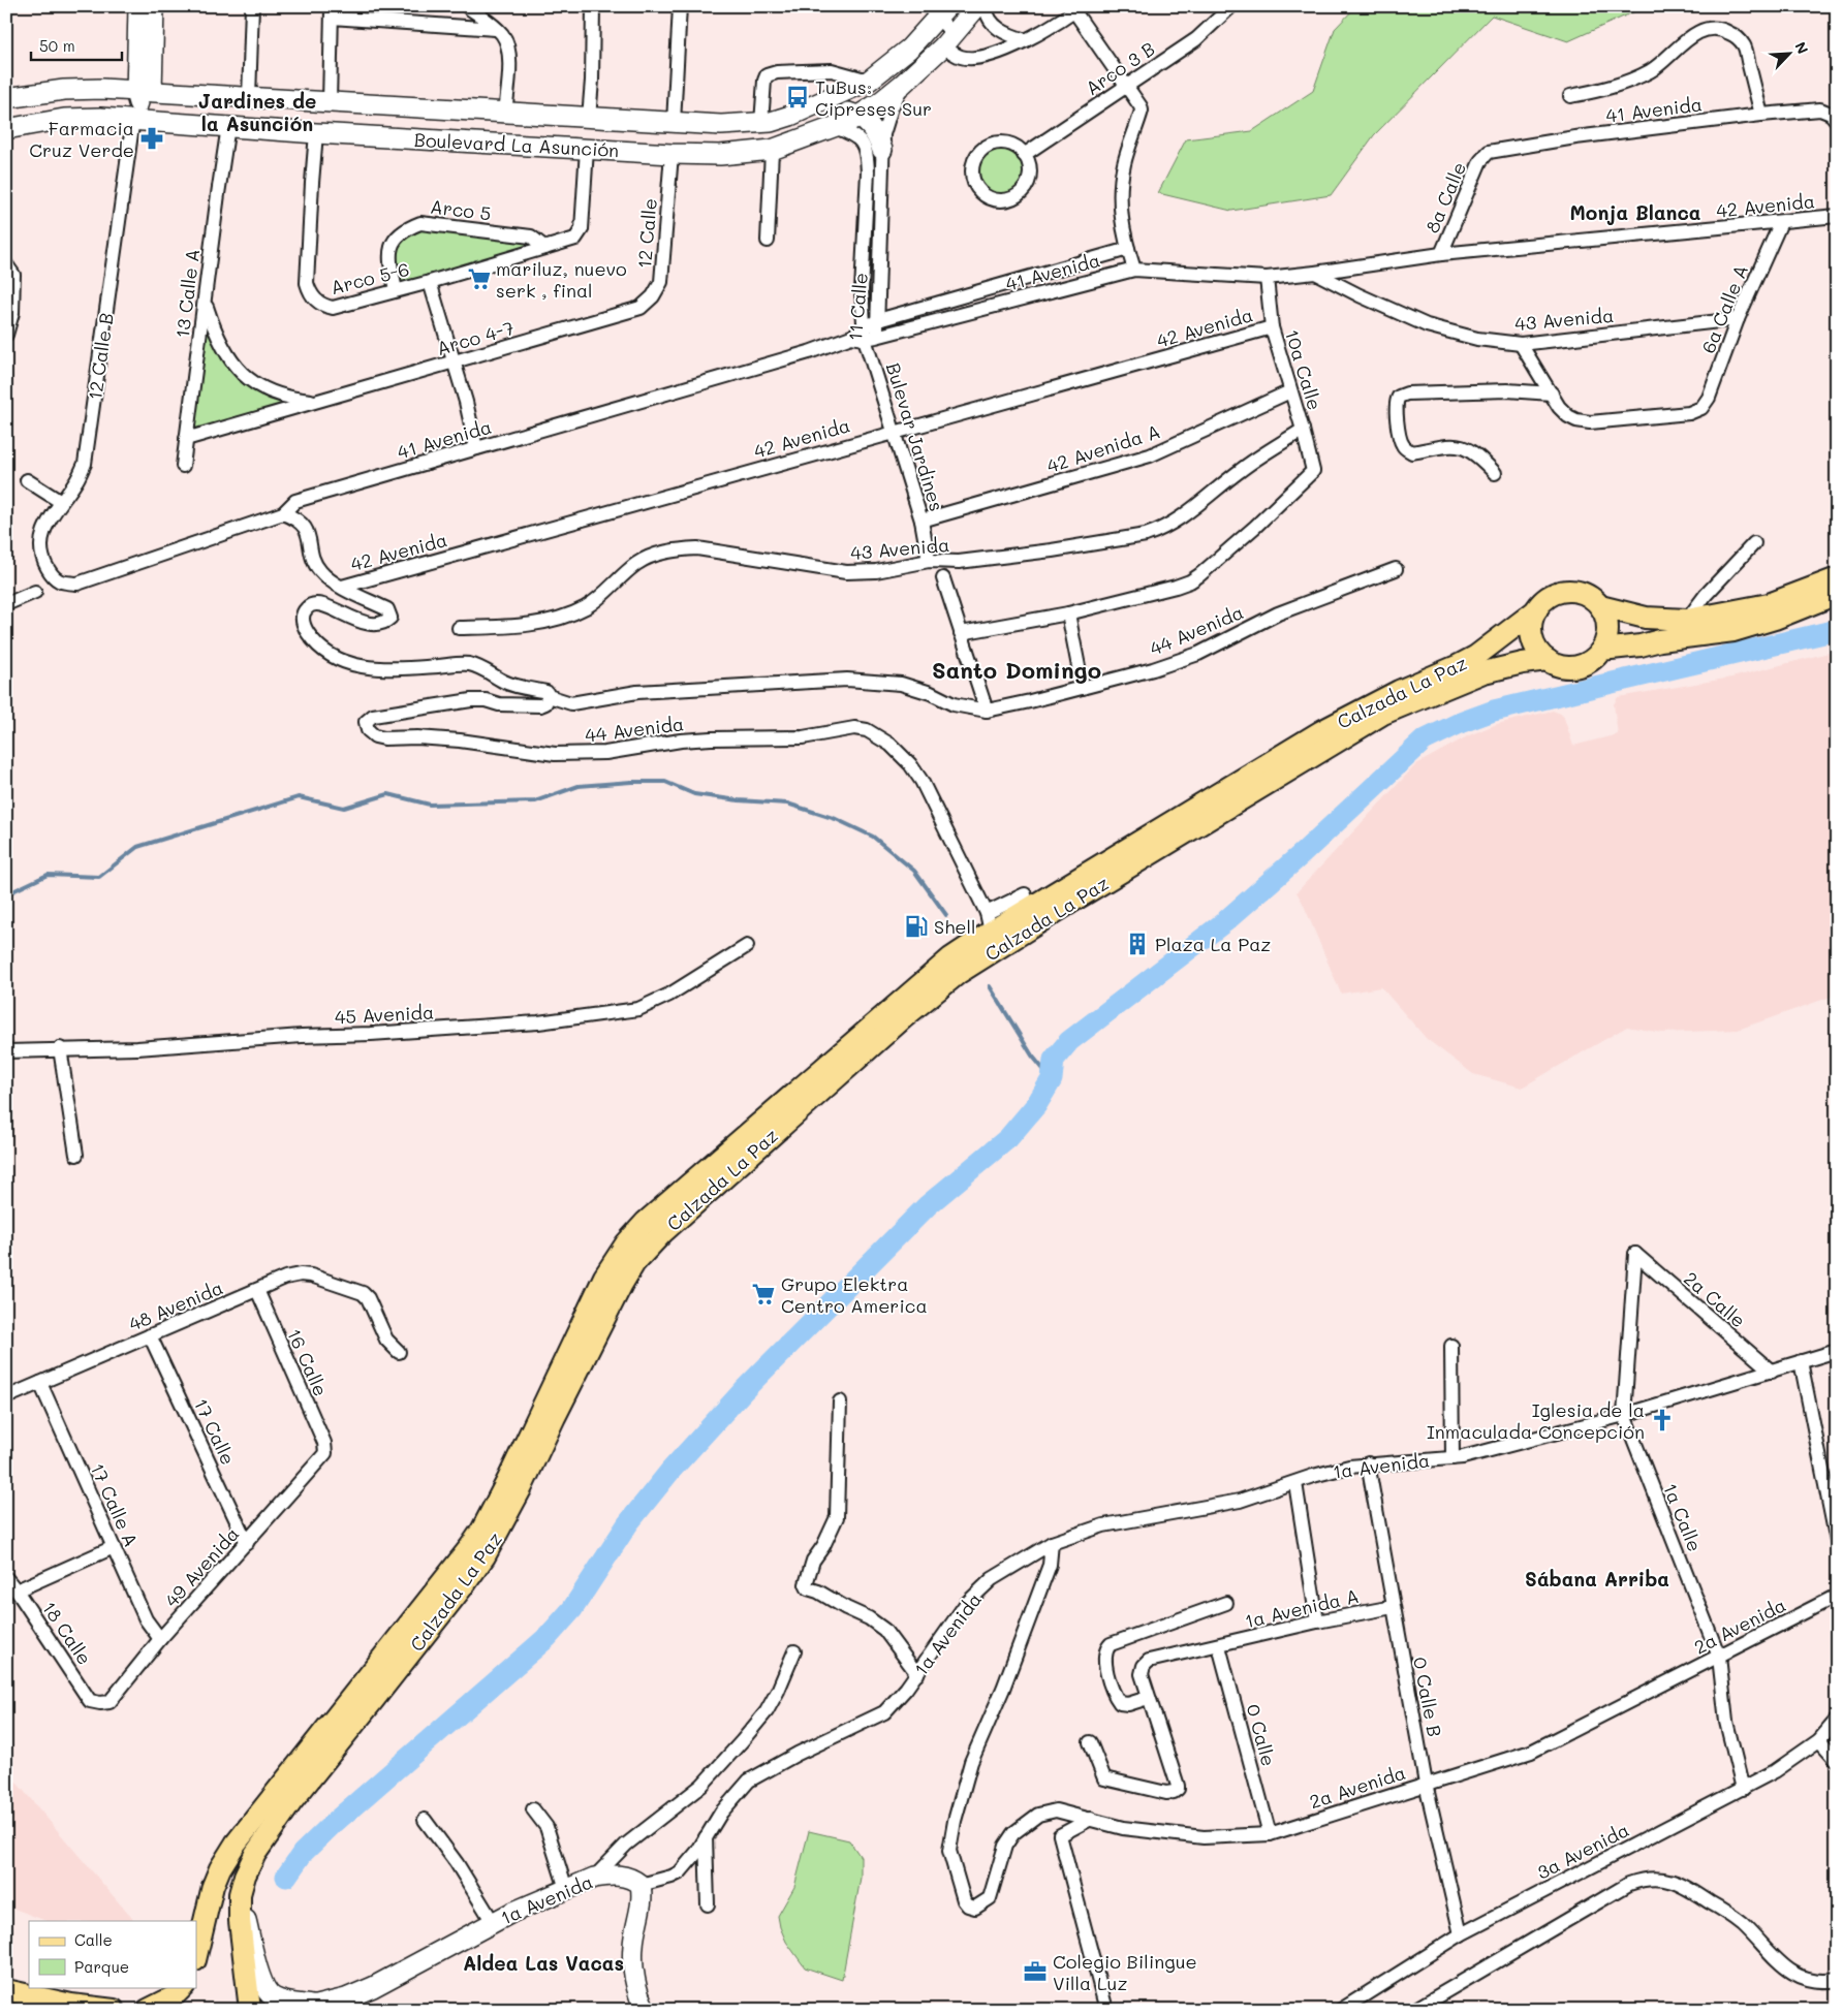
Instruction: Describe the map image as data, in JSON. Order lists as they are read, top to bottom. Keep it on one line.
{"streets":{"main road":["Boulevard La Asunción","Calzada La Paz","1a Avenida"],"street":["Arco 3 B","41 Avenida","8a Calle","42 Avenida","Arco 5","12 Calle","Arco 5-6","13 Calle A","11 Calle","6a Calle A","43 Avenida","Arco 4-7","12 Calle B","10a Calle","Bulevar Jardines","42 Avenida A","44 Avenida","45 Avenida","2a Calle","48 Avenida","16 Calle","17 Calle","17 Calle A","1a Calle","49 Avenida","1a Avenida A","2a Avenida","18 Calle","0 Calle B","0 Calle","3a Avenida"]},"crossings":[["41 Avenida","8a Calle"],["41 Avenida","42 Avenida"],["41 Avenida","11 Calle"],["41 Avenida","12 Calle B"],["41 Avenida","10a Calle"],["Boulevard La Asunción","12 Calle"],["Boulevard La Asunción","Arco 5-6"],["Boulevard La Asunción","13 Calle A"],["Boulevard La Asunción","11 Calle"],["Boulevard La Asunción","12 Calle B"],["8a Calle","42 Avenida"],["42 Avenida","6a Calle A"],["42 Avenida","43 Avenida"],["42 Avenida","10a Calle"],["42 Avenida","Bulevar Jardines"],["42 Avenida","44 Avenida"],["Arco 5","Arco 5-6"],["12 Calle","Arco 4-7"],["13 Calle A","Arco 4-7"],["11 Calle","Bulevar Jardines"],["6a Calle A","43 Avenida"],["43 Avenida","10a Calle"],["43 Avenida","Bulevar Jardines"],["10a Calle","42 Avenida A"],["Bulevar Jardines","42 Avenida A"],["44 Avenida","Calzada La Paz"],["Calzada La Paz","1a Avenida"],["2a Calle","1a Avenida"],["2a Calle","1a Calle"],["48 Avenida","16 Calle"],["48 Avenida","17 Calle"],["48 Avenida","17 Calle A"],["16 Calle","49 Avenida"],["17 Calle","49 Avenida"],["1a Avenida","1a Calle"],["1a Avenida","2a Avenida"],["1a Avenida","0 Calle B"],["17 Calle A","49 Avenida"],["1a Calle","2a Avenida"],["1a Calle","3a Avenida"],["49 Avenida","18 Calle"],["1a Avenida A","0 Calle B"],["1a Avenida A","0 Calle"],["2a Avenida","0 Calle B"],["2a Avenida","0 Calle"],["0 Calle B","3a Avenida"]],"districts":["Jardines de la Asunción","Monja Blanca","Santo Domingo","Sábana Arriba","Aldea Las Vacas"],"places":{"bus stop":["TuBus: Cipreses Sur"],"pharmacy":["Farmacia Cruz Verde"],"supermarket":["mariluz, nuevo serk , final","Grupo Elektra Centro America"],"fuel station":["Shell"],"building":["Plaza La Paz"],"church":["Iglesia de la Inmaculada Concepción"],"office":["Colegio Bilingue Villa Luz"]},"legend":["Calle","Parque"],"scale_bar":"50 m","north":"top right"}
